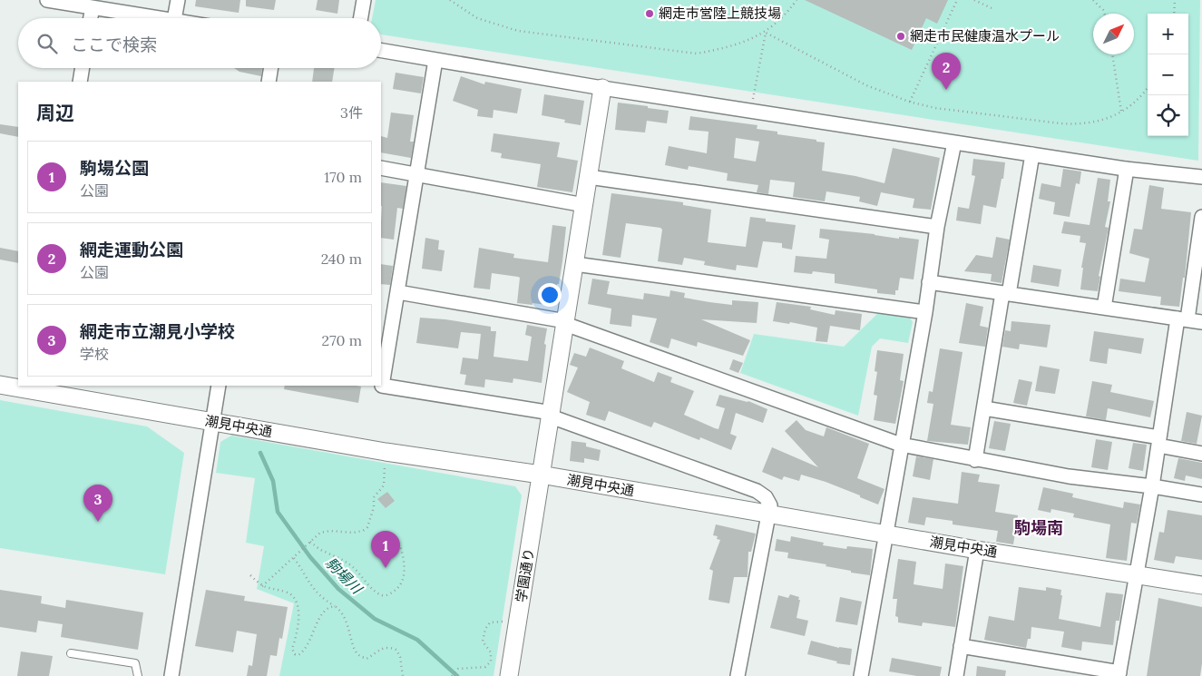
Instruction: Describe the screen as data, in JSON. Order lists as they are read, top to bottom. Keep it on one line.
{"streets":{"street":["潮見中央通","学園通り"]},"crossings":[["潮見中央通","学園通り"]],"districts":["駒場南"],"water":["駒場川"],"places":["網走市営陸上競技場","網走市民健康温水プール"],"north":"top right","page":{"map_buttons":["+","−"],"search":"ここで検索","pins":["2","3","1"],"heading":["周辺","3件"],"list":[{"mark":"1","name":"駒場公園","note":"公園","value":"170 m"},{"mark":"2","name":"網走運動公園","note":"公園","value":"240 m"},{"mark":"3","name":"網走市立潮見小学校","note":"学校","value":"270 m"}]}}
